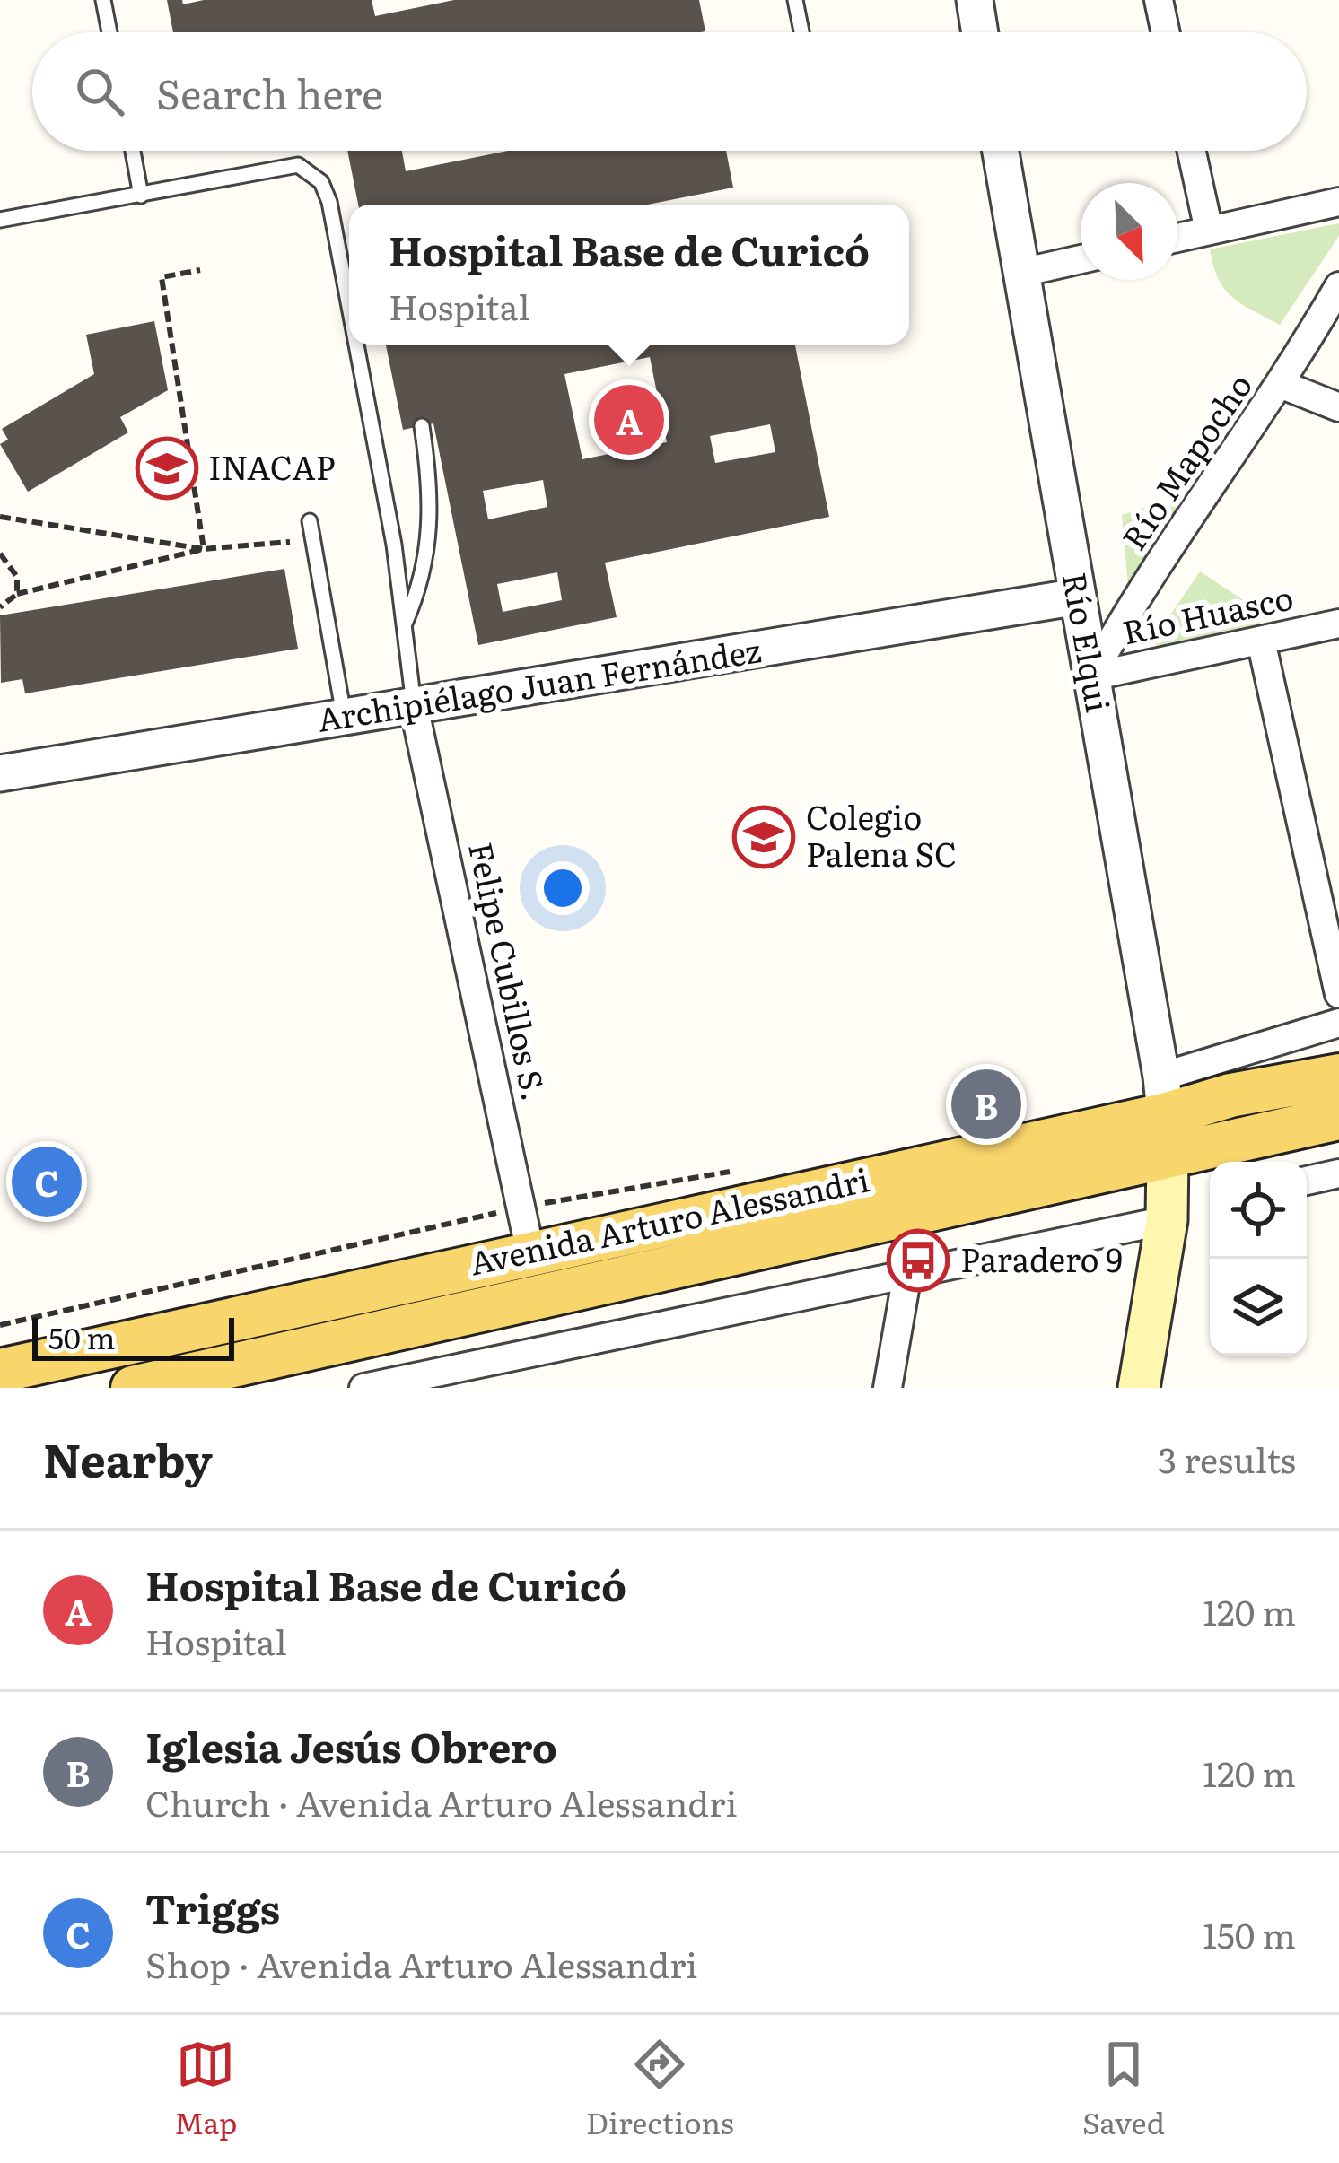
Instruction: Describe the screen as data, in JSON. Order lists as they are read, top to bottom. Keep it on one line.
{"streets":{"main road":["Avenida Arturo Alessandri"],"street":["Río Mapocho","Río Huasco","Río Elqui","Archipiélago Juan Fernández","Felipe Cubillos S."]},"crossings":[["Río Mapocho","Río Huasco"],["Río Mapocho","Río Elqui"],["Río Huasco","Río Elqui"],["Río Elqui","Archipiélago Juan Fernández"],["Río Elqui","Avenida Arturo Alessandri"],["Archipiélago Juan Fernández","Felipe Cubillos S."],["Felipe Cubillos S.","Avenida Arturo Alessandri"]],"places":{"school or university":["INACAP","Colegio Palena SC"],"bus stop":["Paradero 9"]},"scale_bar":"50 m","north":"bottom right","page":{"search":"Search here","popup":["Hospital Base de Curicó","Hospital"],"pins":["A","B","C"],"scale":"50 m","heading":["Nearby","3 results"],"list":[{"mark":"A","name":"Hospital Base de Curicó","note":"Hospital","value":"120 m"},{"mark":"B","name":"Iglesia Jesús Obrero","note":"Church · Avenida Arturo Alessandri","value":"120 m"},{"mark":"C","name":"Triggs","note":"Shop · Avenida Arturo Alessandri","value":"150 m"}],"nav":["Map","Directions","Saved"]}}
